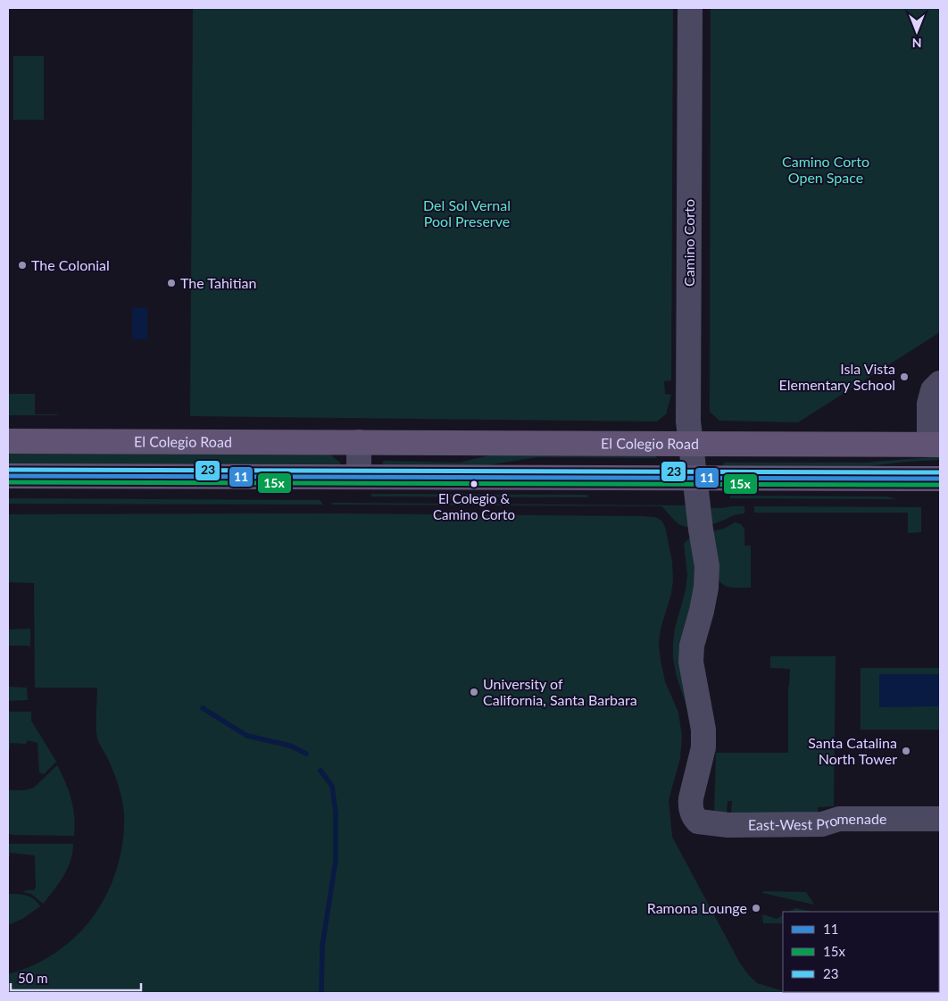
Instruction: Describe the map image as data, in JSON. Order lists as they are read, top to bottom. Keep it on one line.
{"streets":{"main road":["El Colegio Road"],"street":["Camino Corto","East-West Promenade"]},"crossings":[["Camino Corto","El Colegio Road"],["Camino Corto","East-West Promenade"]],"parks":["Camino Corto Open Space","Del Sol Vernal Pool Preserve"],"places":["The Colonial","The Tahitian","Isla Vista Elementary School","El Colegio & Camino Corto","University of California, Santa Barbara","Santa Catalina North Tower","Ramona Lounge"],"lines":["transit line 23","transit line 11","transit line 15x"],"legend":["11","15x","23"],"scale_bar":"50 m","north":"bottom"}
